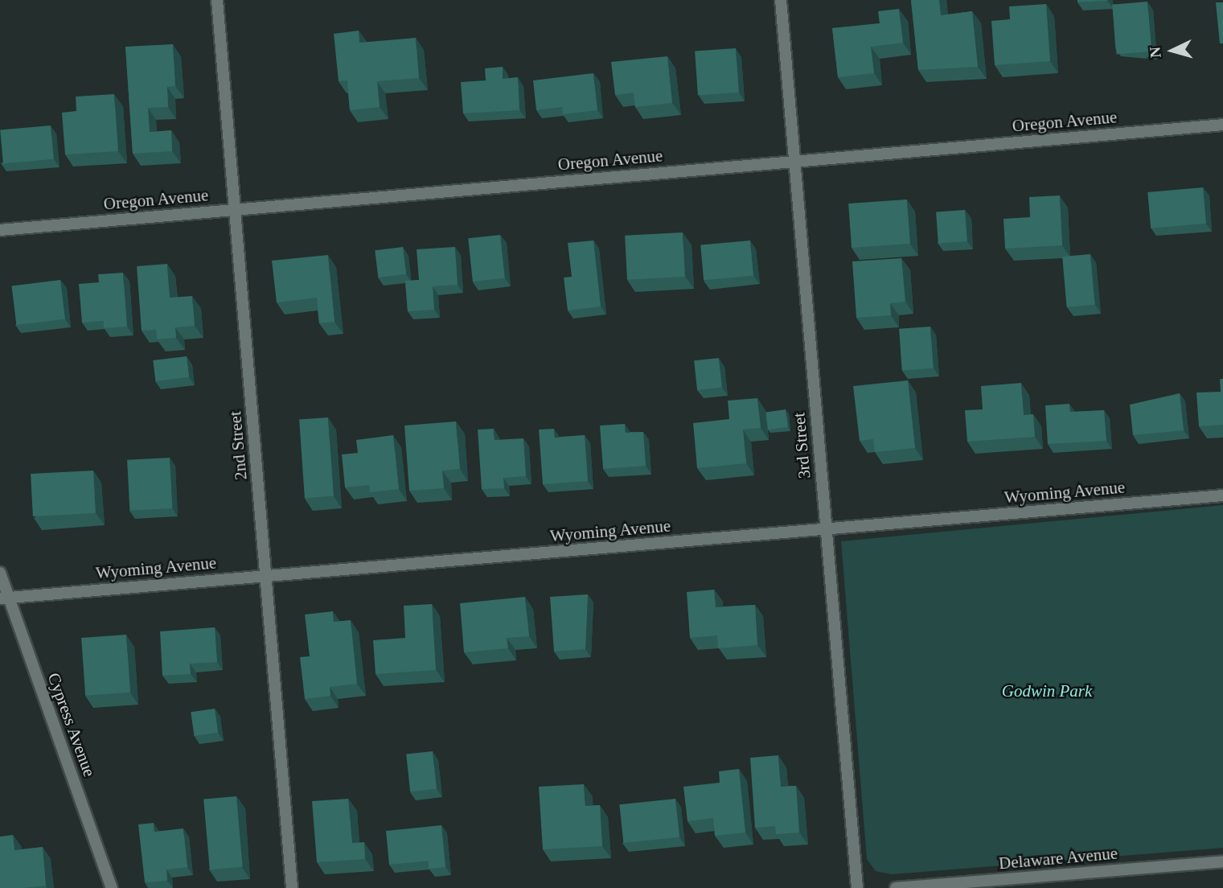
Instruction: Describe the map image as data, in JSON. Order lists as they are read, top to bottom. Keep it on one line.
{"streets":{"street":["Oregon Avenue","2nd Street","3rd Street","Wyoming Avenue","Cypress Avenue","Delaware Avenue"]},"crossings":[["Oregon Avenue","2nd Street"],["Oregon Avenue","3rd Street"],["2nd Street","Wyoming Avenue"],["3rd Street","Wyoming Avenue"],["Wyoming Avenue","Cypress Avenue"]],"parks":["Godwin Park"],"north":"left"}
